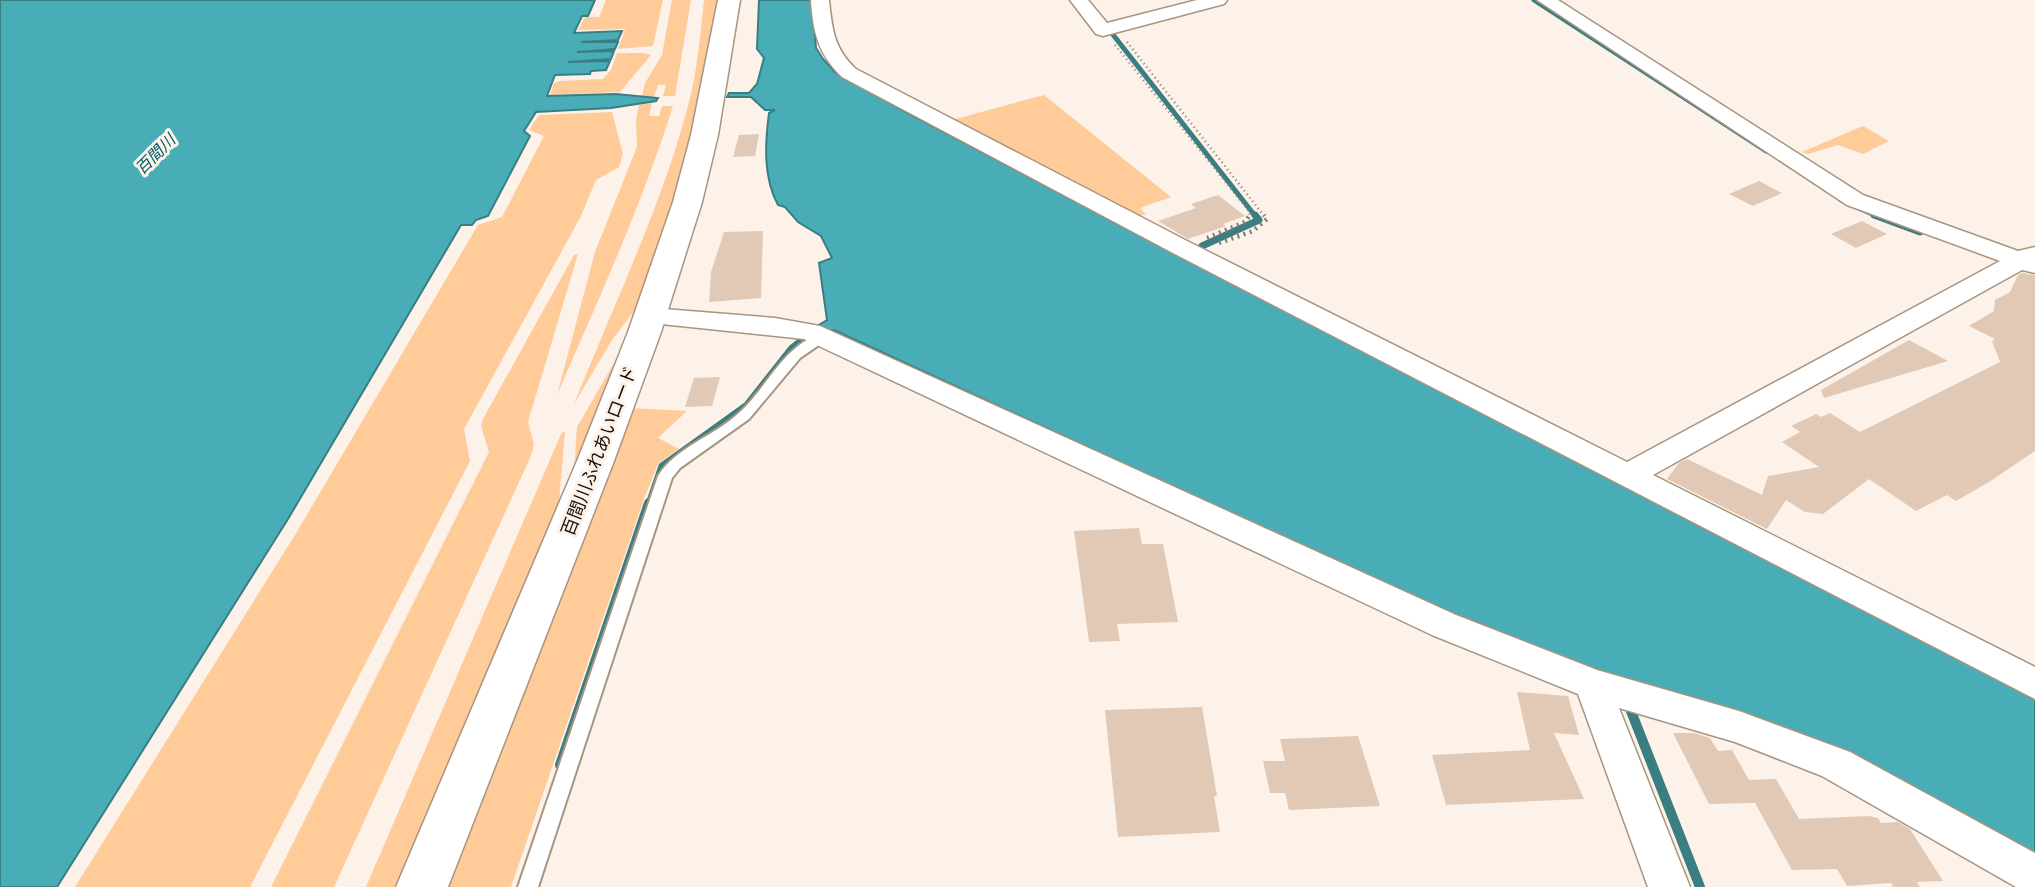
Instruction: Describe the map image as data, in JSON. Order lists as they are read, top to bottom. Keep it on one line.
{"streets":{"street":["百間川ふれあいロード"]},"water":["百間川"]}
